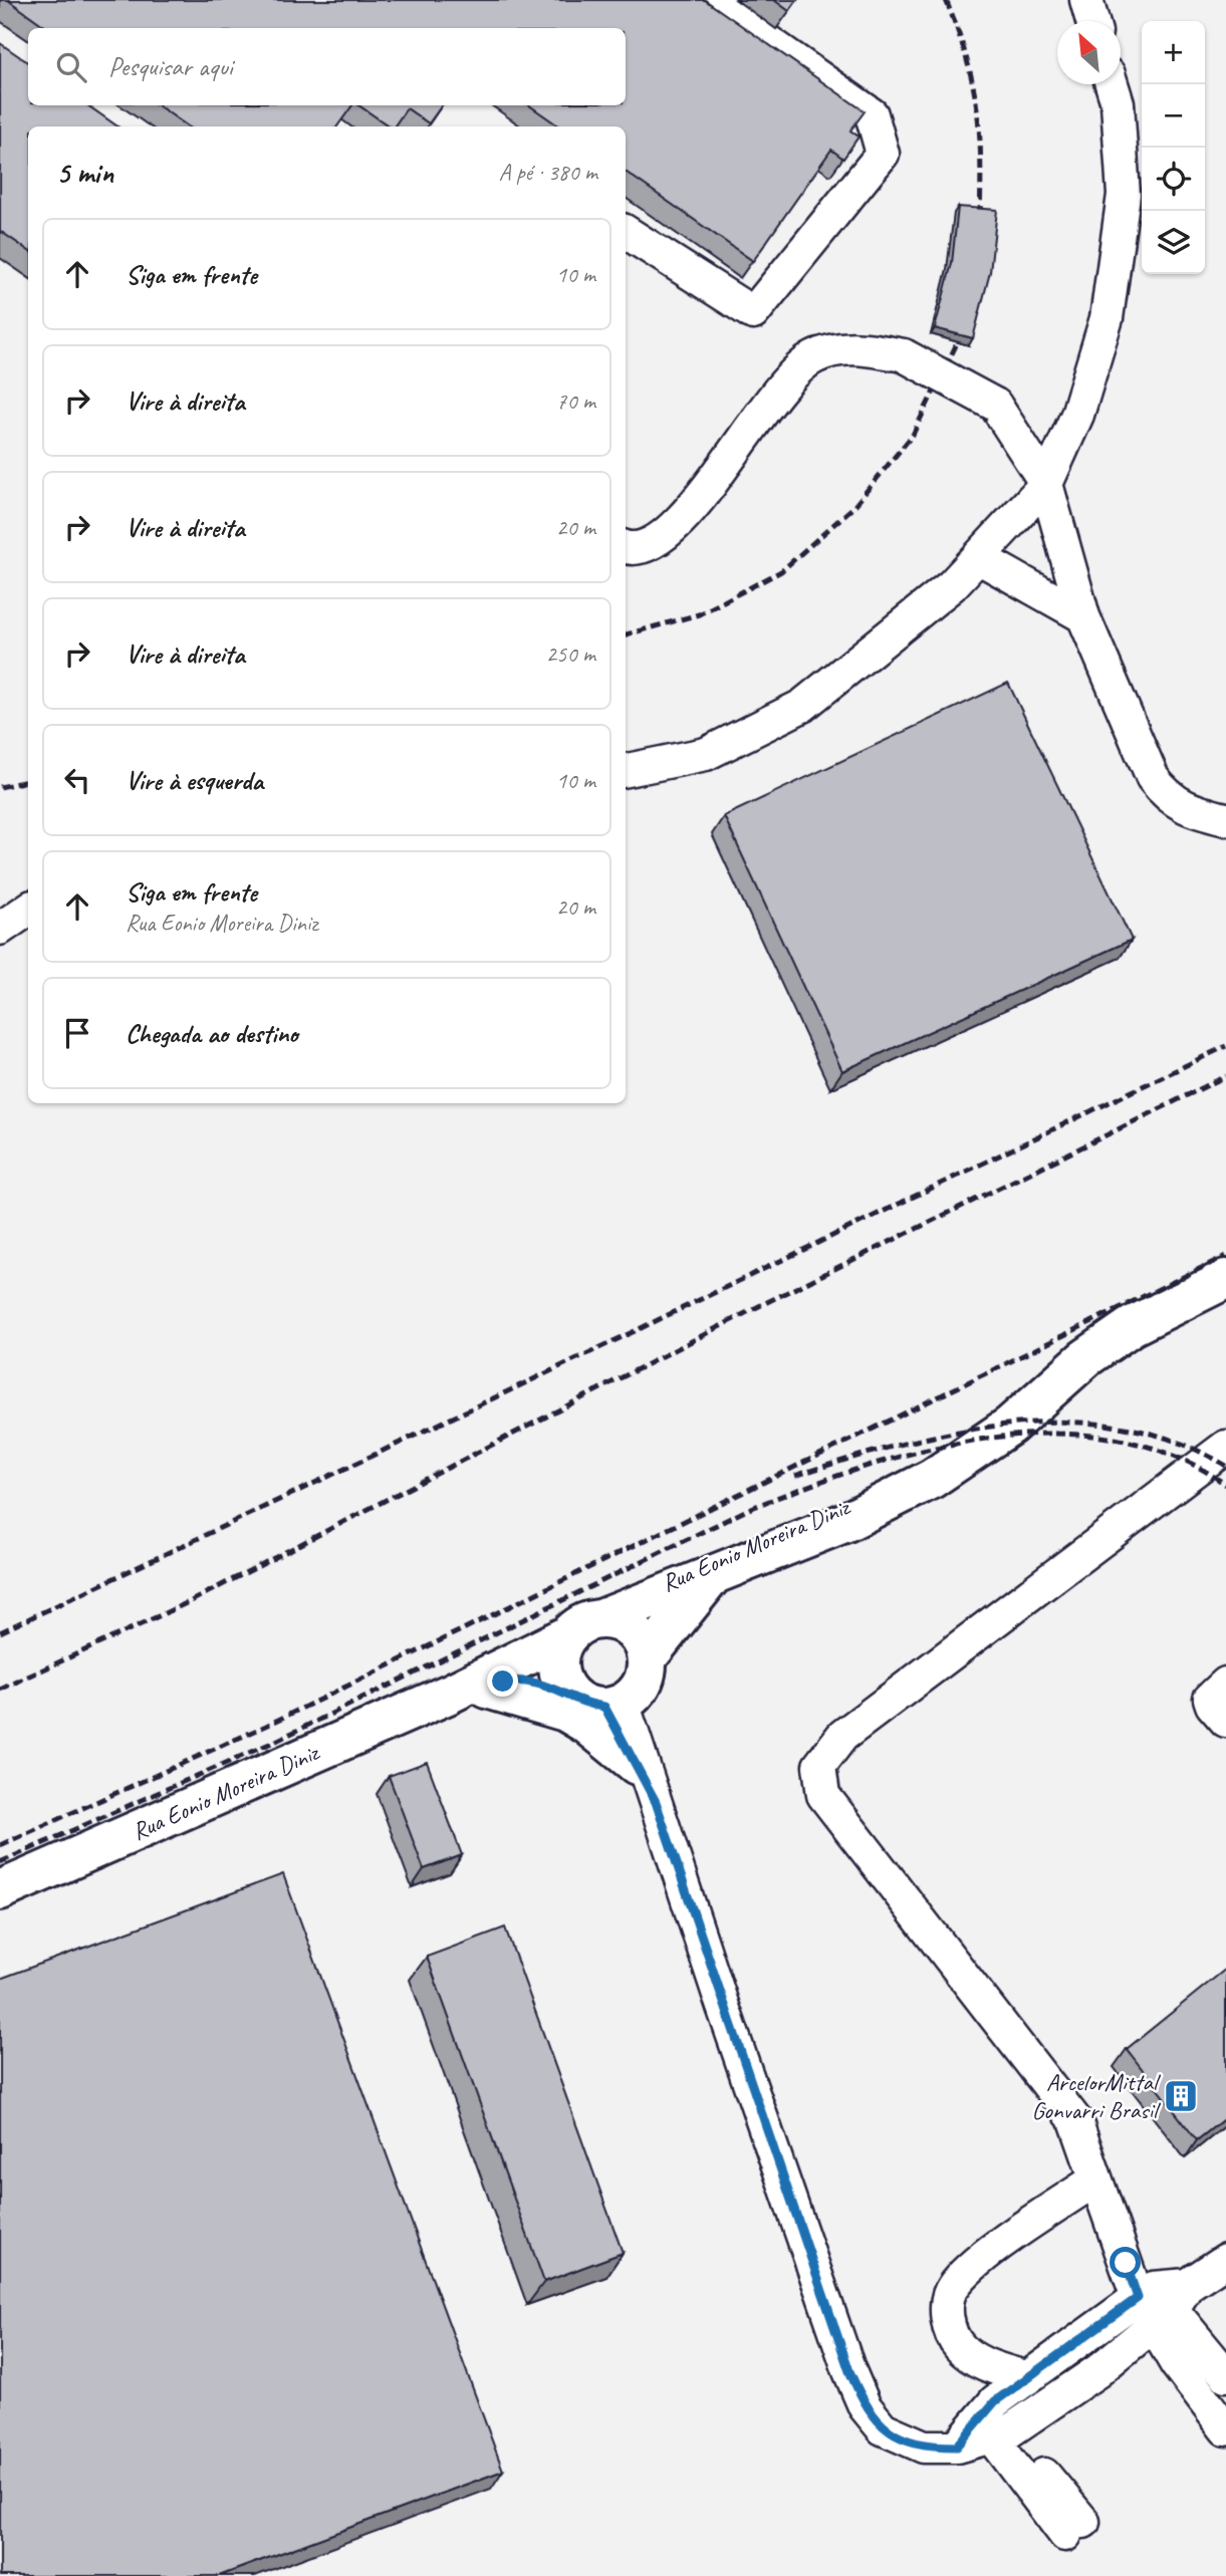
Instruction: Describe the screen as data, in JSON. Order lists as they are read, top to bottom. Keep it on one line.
{"streets":{"main road":["Rua Eonio Moreira Diniz"]},"places":{"building":["ArcelorMittal Gonvarri Brasil"]},"north":"top left","page":{"map_buttons":["+","−"],"search":"Pesquisar aqui","heading":["5 min","A pé · 380 m"],"list":[["Siga em frente","10 m"],["Vire à direita","70 m"],["Vire à direita","20 m"],["Vire à direita","250 m"],["Vire à esquerda","10 m"],["Siga em frente","Rua Eonio Moreira Diniz","20 m"],"Chegada ao destino"]}}
